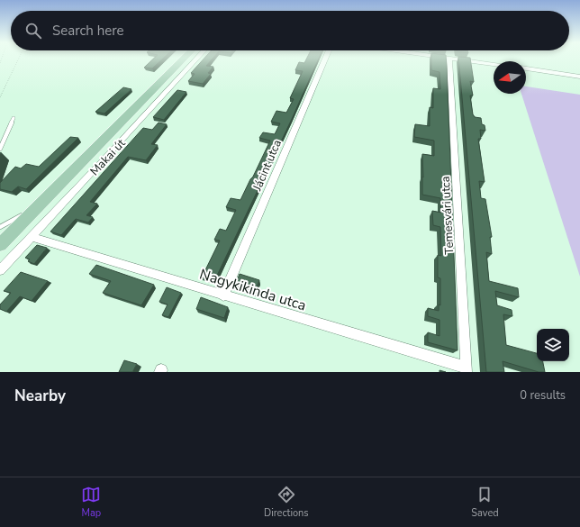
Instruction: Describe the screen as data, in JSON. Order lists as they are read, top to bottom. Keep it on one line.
{"streets":{"main road":["Makai út"],"street":["Jácint utca","Temesvári utca","Nagykikinda utca"]},"crossings":[["Makai út","Nagykikinda utca"],["Jácint utca","Nagykikinda utca"],["Temesvári utca","Nagykikinda utca"]],"north":"left","page":{"search":"Search here","heading":["Nearby","0 results"],"nav":["Map","Directions","Saved"]}}
